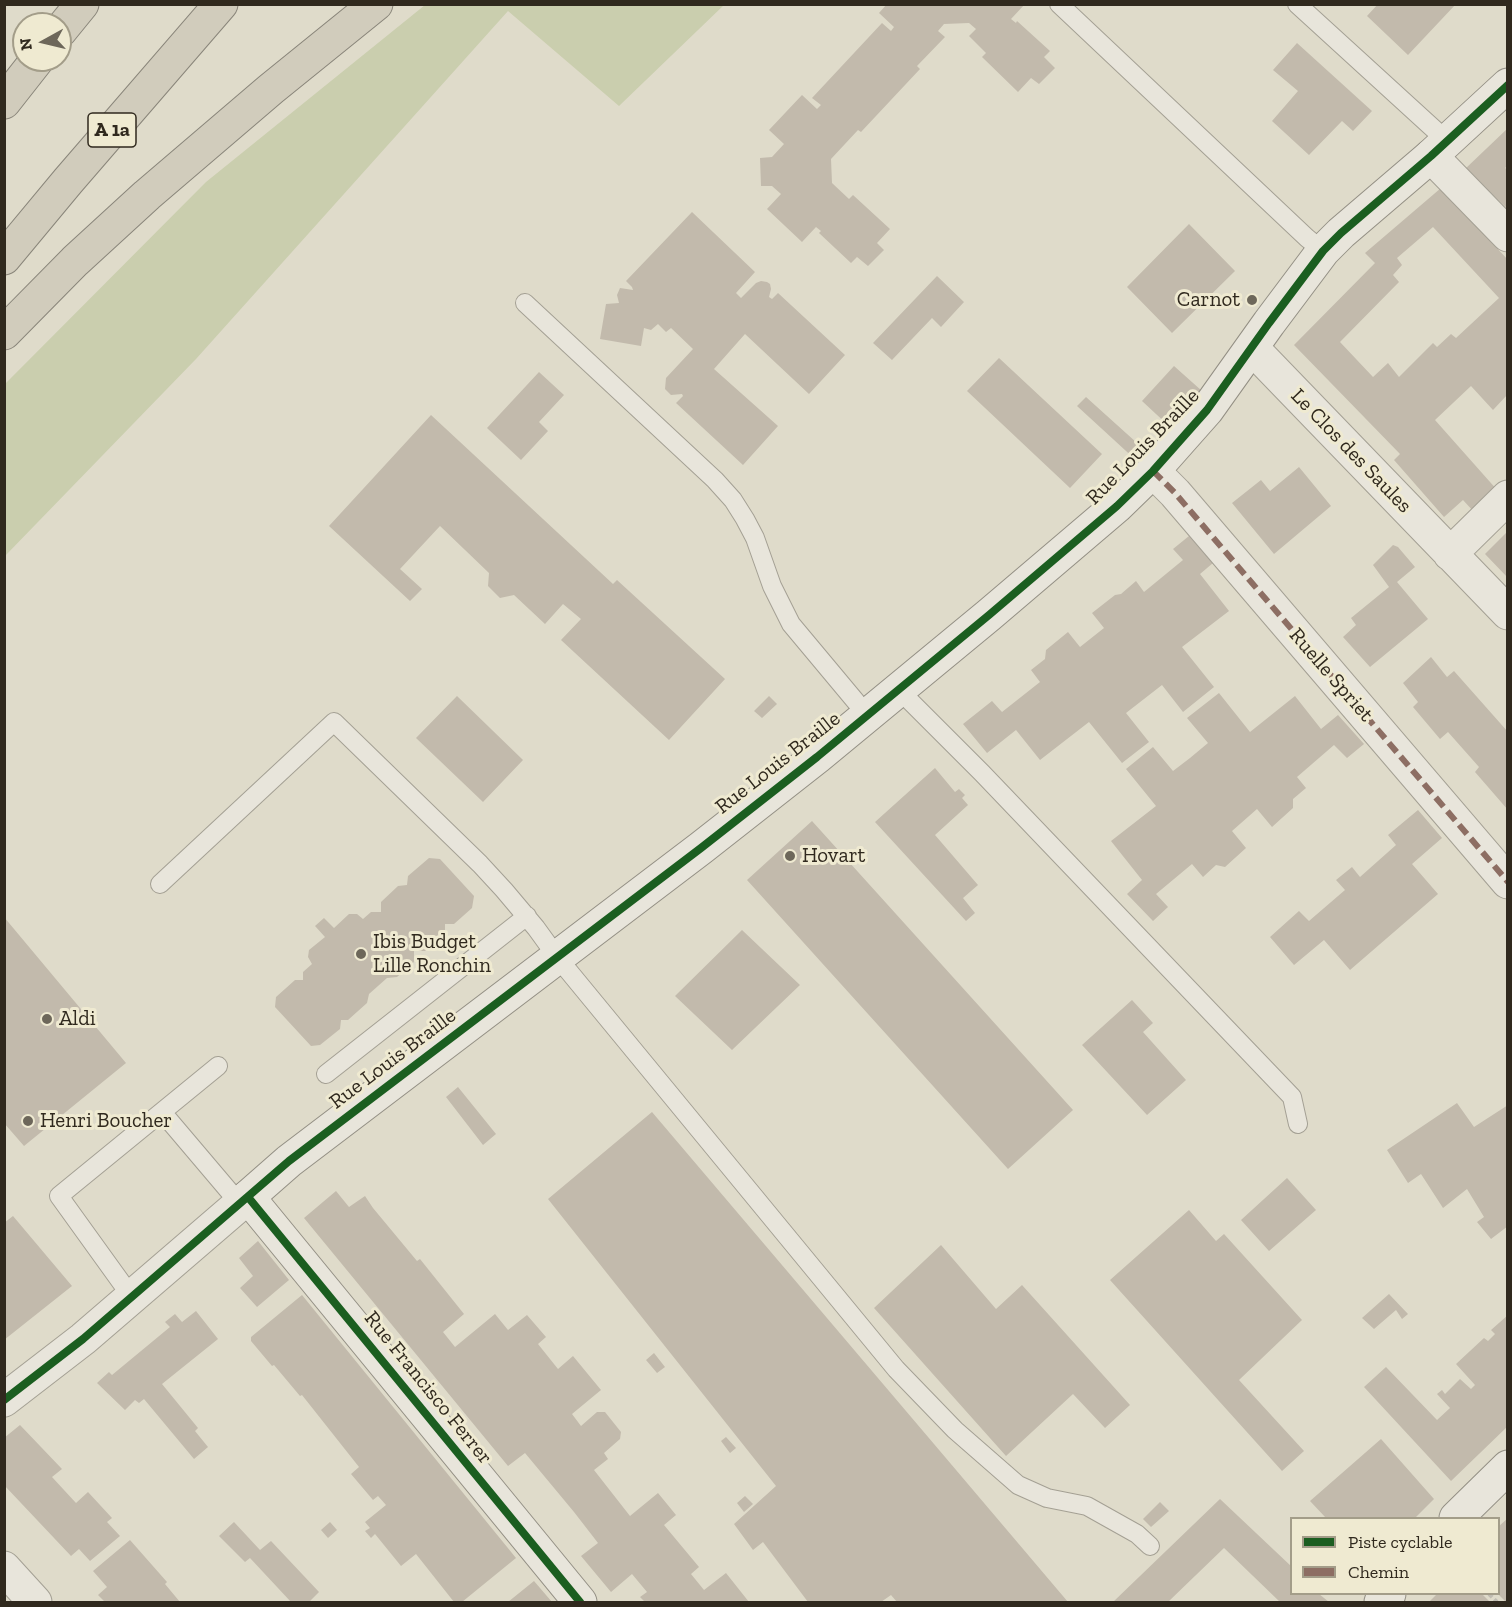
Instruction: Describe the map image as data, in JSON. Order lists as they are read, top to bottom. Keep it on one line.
{"streets":{"highway":["A 1a"],"street":["Rue Louis Braille","Le Clos des Saules","Ruelle Spriet","Rue Francisco Ferrer"]},"crossings":[["Rue Louis Braille","Le Clos des Saules"],["Rue Louis Braille","Ruelle Spriet"],["Rue Louis Braille","Rue Francisco Ferrer"]],"places":["Carnot","Hovart","Ibis Budget Lille Ronchin","Aldi","Henri Boucher"],"legend":["Piste cyclable","Chemin"],"north":"left"}
